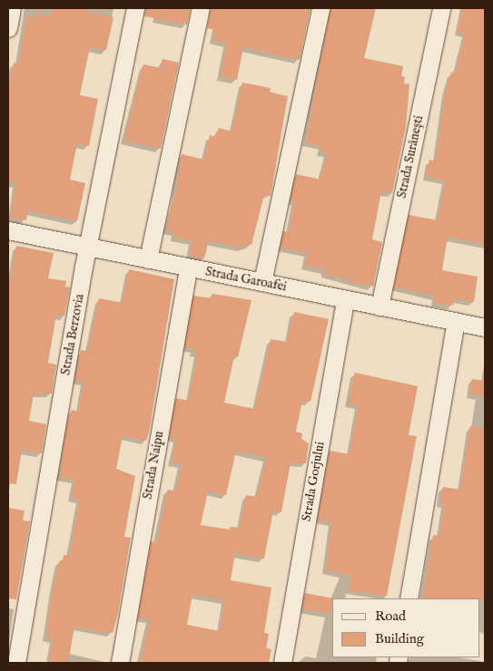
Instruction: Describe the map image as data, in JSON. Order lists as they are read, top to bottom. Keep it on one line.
{"streets":{"street":["Strada Surănești","Strada Garoafei","Strada Berzovia","Strada Naipu","Strada Gorjului"]},"crossings":[["Strada Surănești","Strada Garoafei"],["Strada Garoafei","Strada Berzovia"],["Strada Garoafei","Strada Naipu"],["Strada Garoafei","Strada Gorjului"]],"legend":["Road","Building"]}
